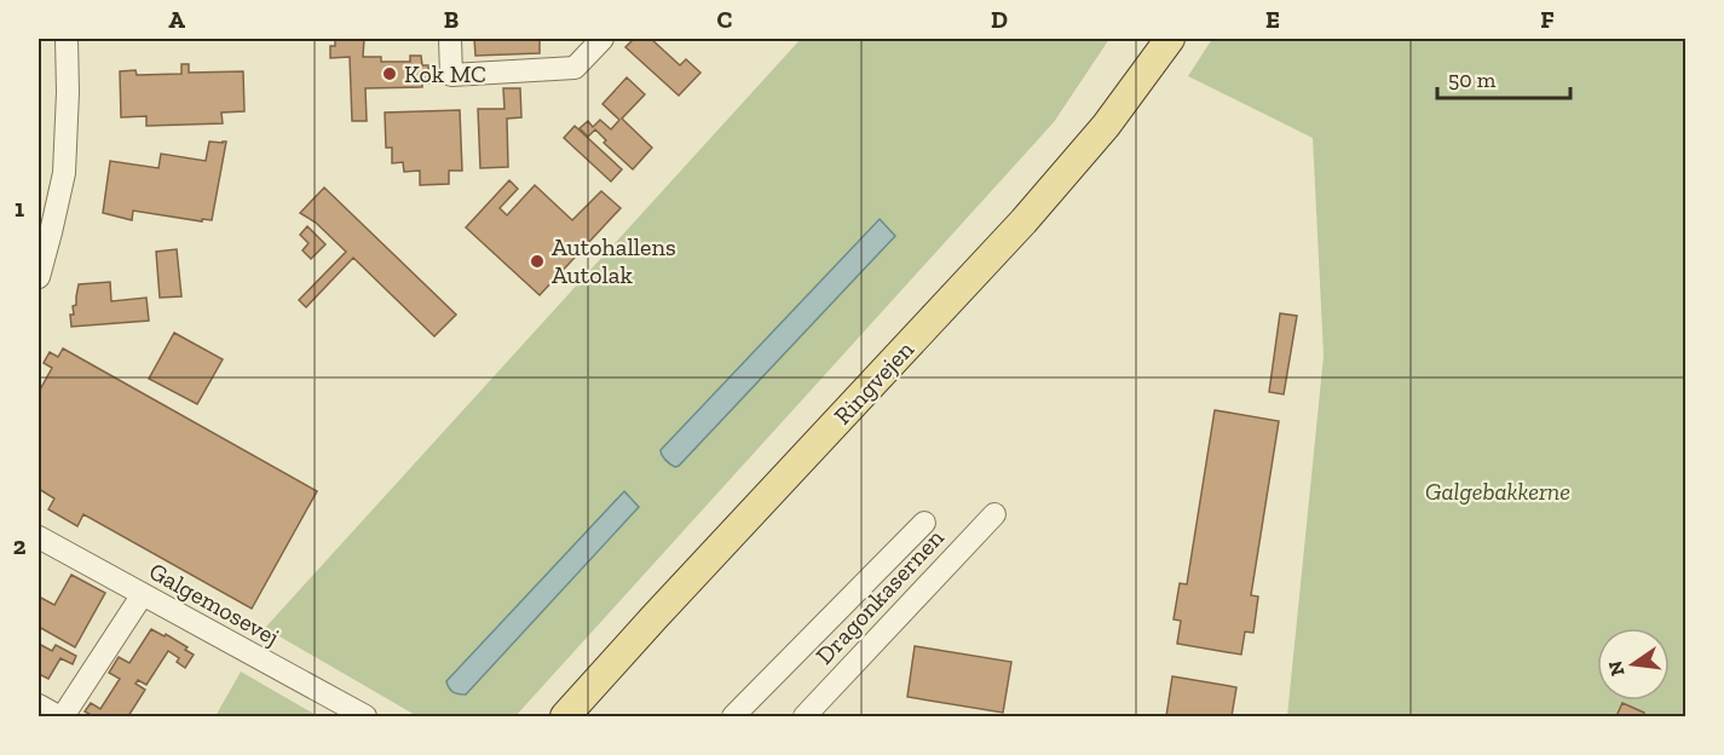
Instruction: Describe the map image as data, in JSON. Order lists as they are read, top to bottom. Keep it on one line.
{"streets":{"main road":["Ringvejen"],"street":["Dragonkasernen","Galgemosevej"]},"parks":["Galgebakkerne"],"places":["Kok MC","Autohallens Autolak"],"scale_bar":"50 m","north":"left","grid":{"columns":["A","B","C","D","E","F"],"rows":["1","2"]}}
